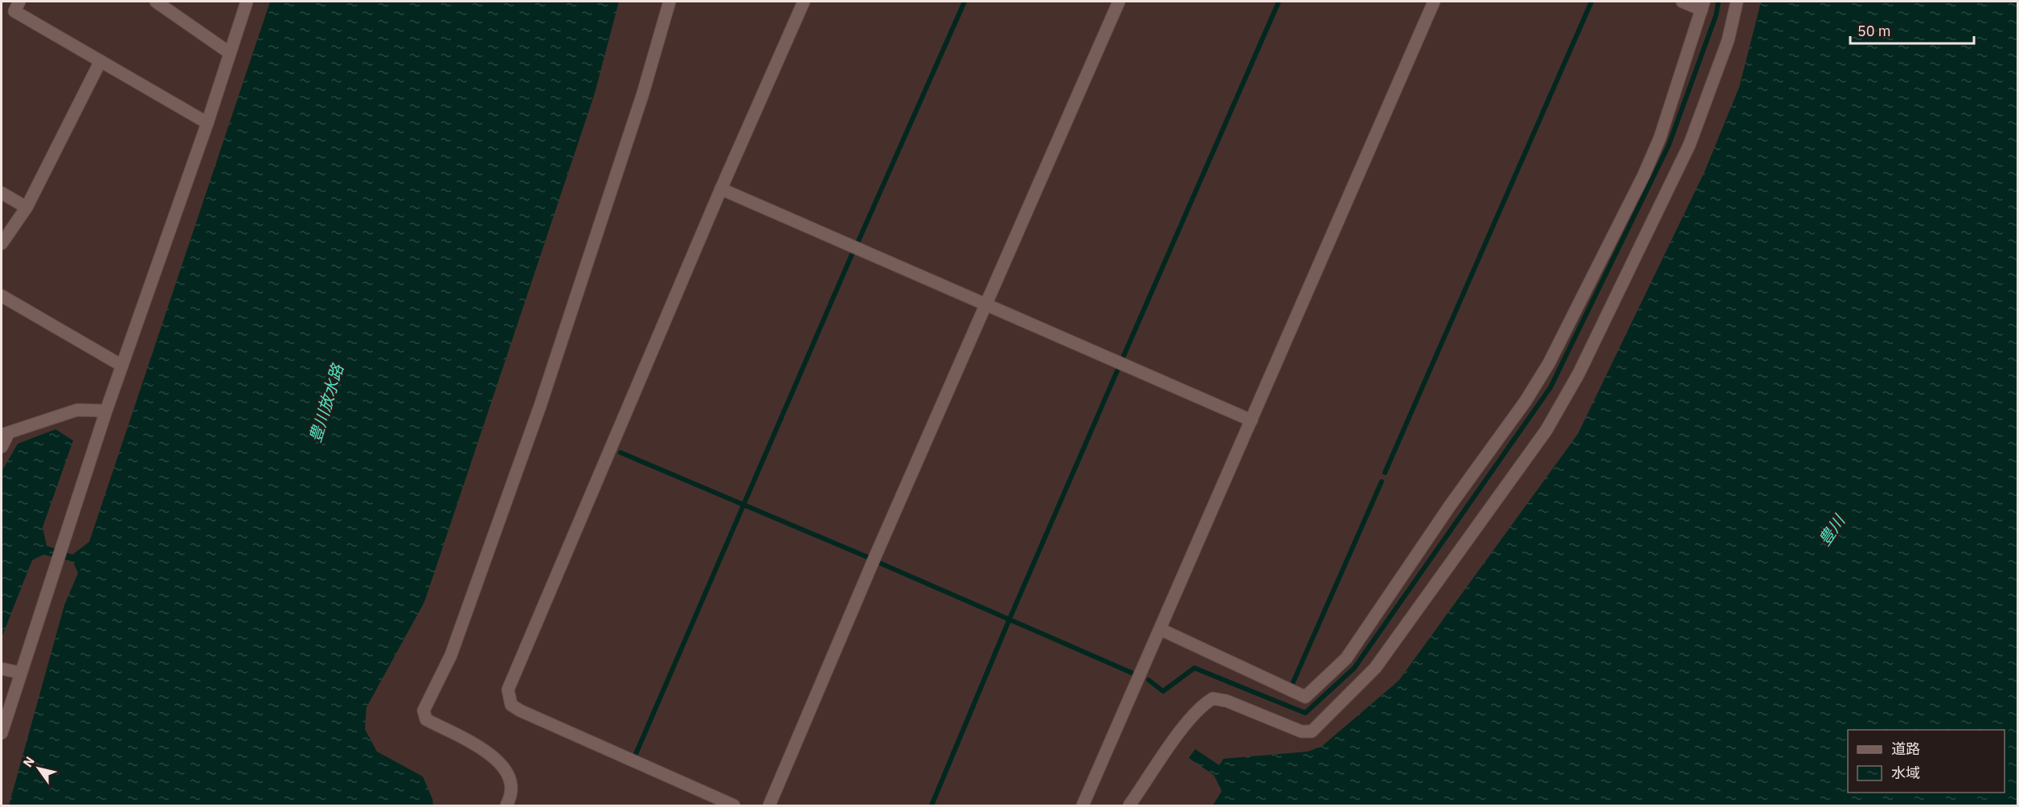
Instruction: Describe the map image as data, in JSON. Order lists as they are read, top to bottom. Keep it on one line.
{"water":["豊川放水路","豊川"],"legend":["道路","水域"],"scale_bar":"50 m","north":"top left"}
